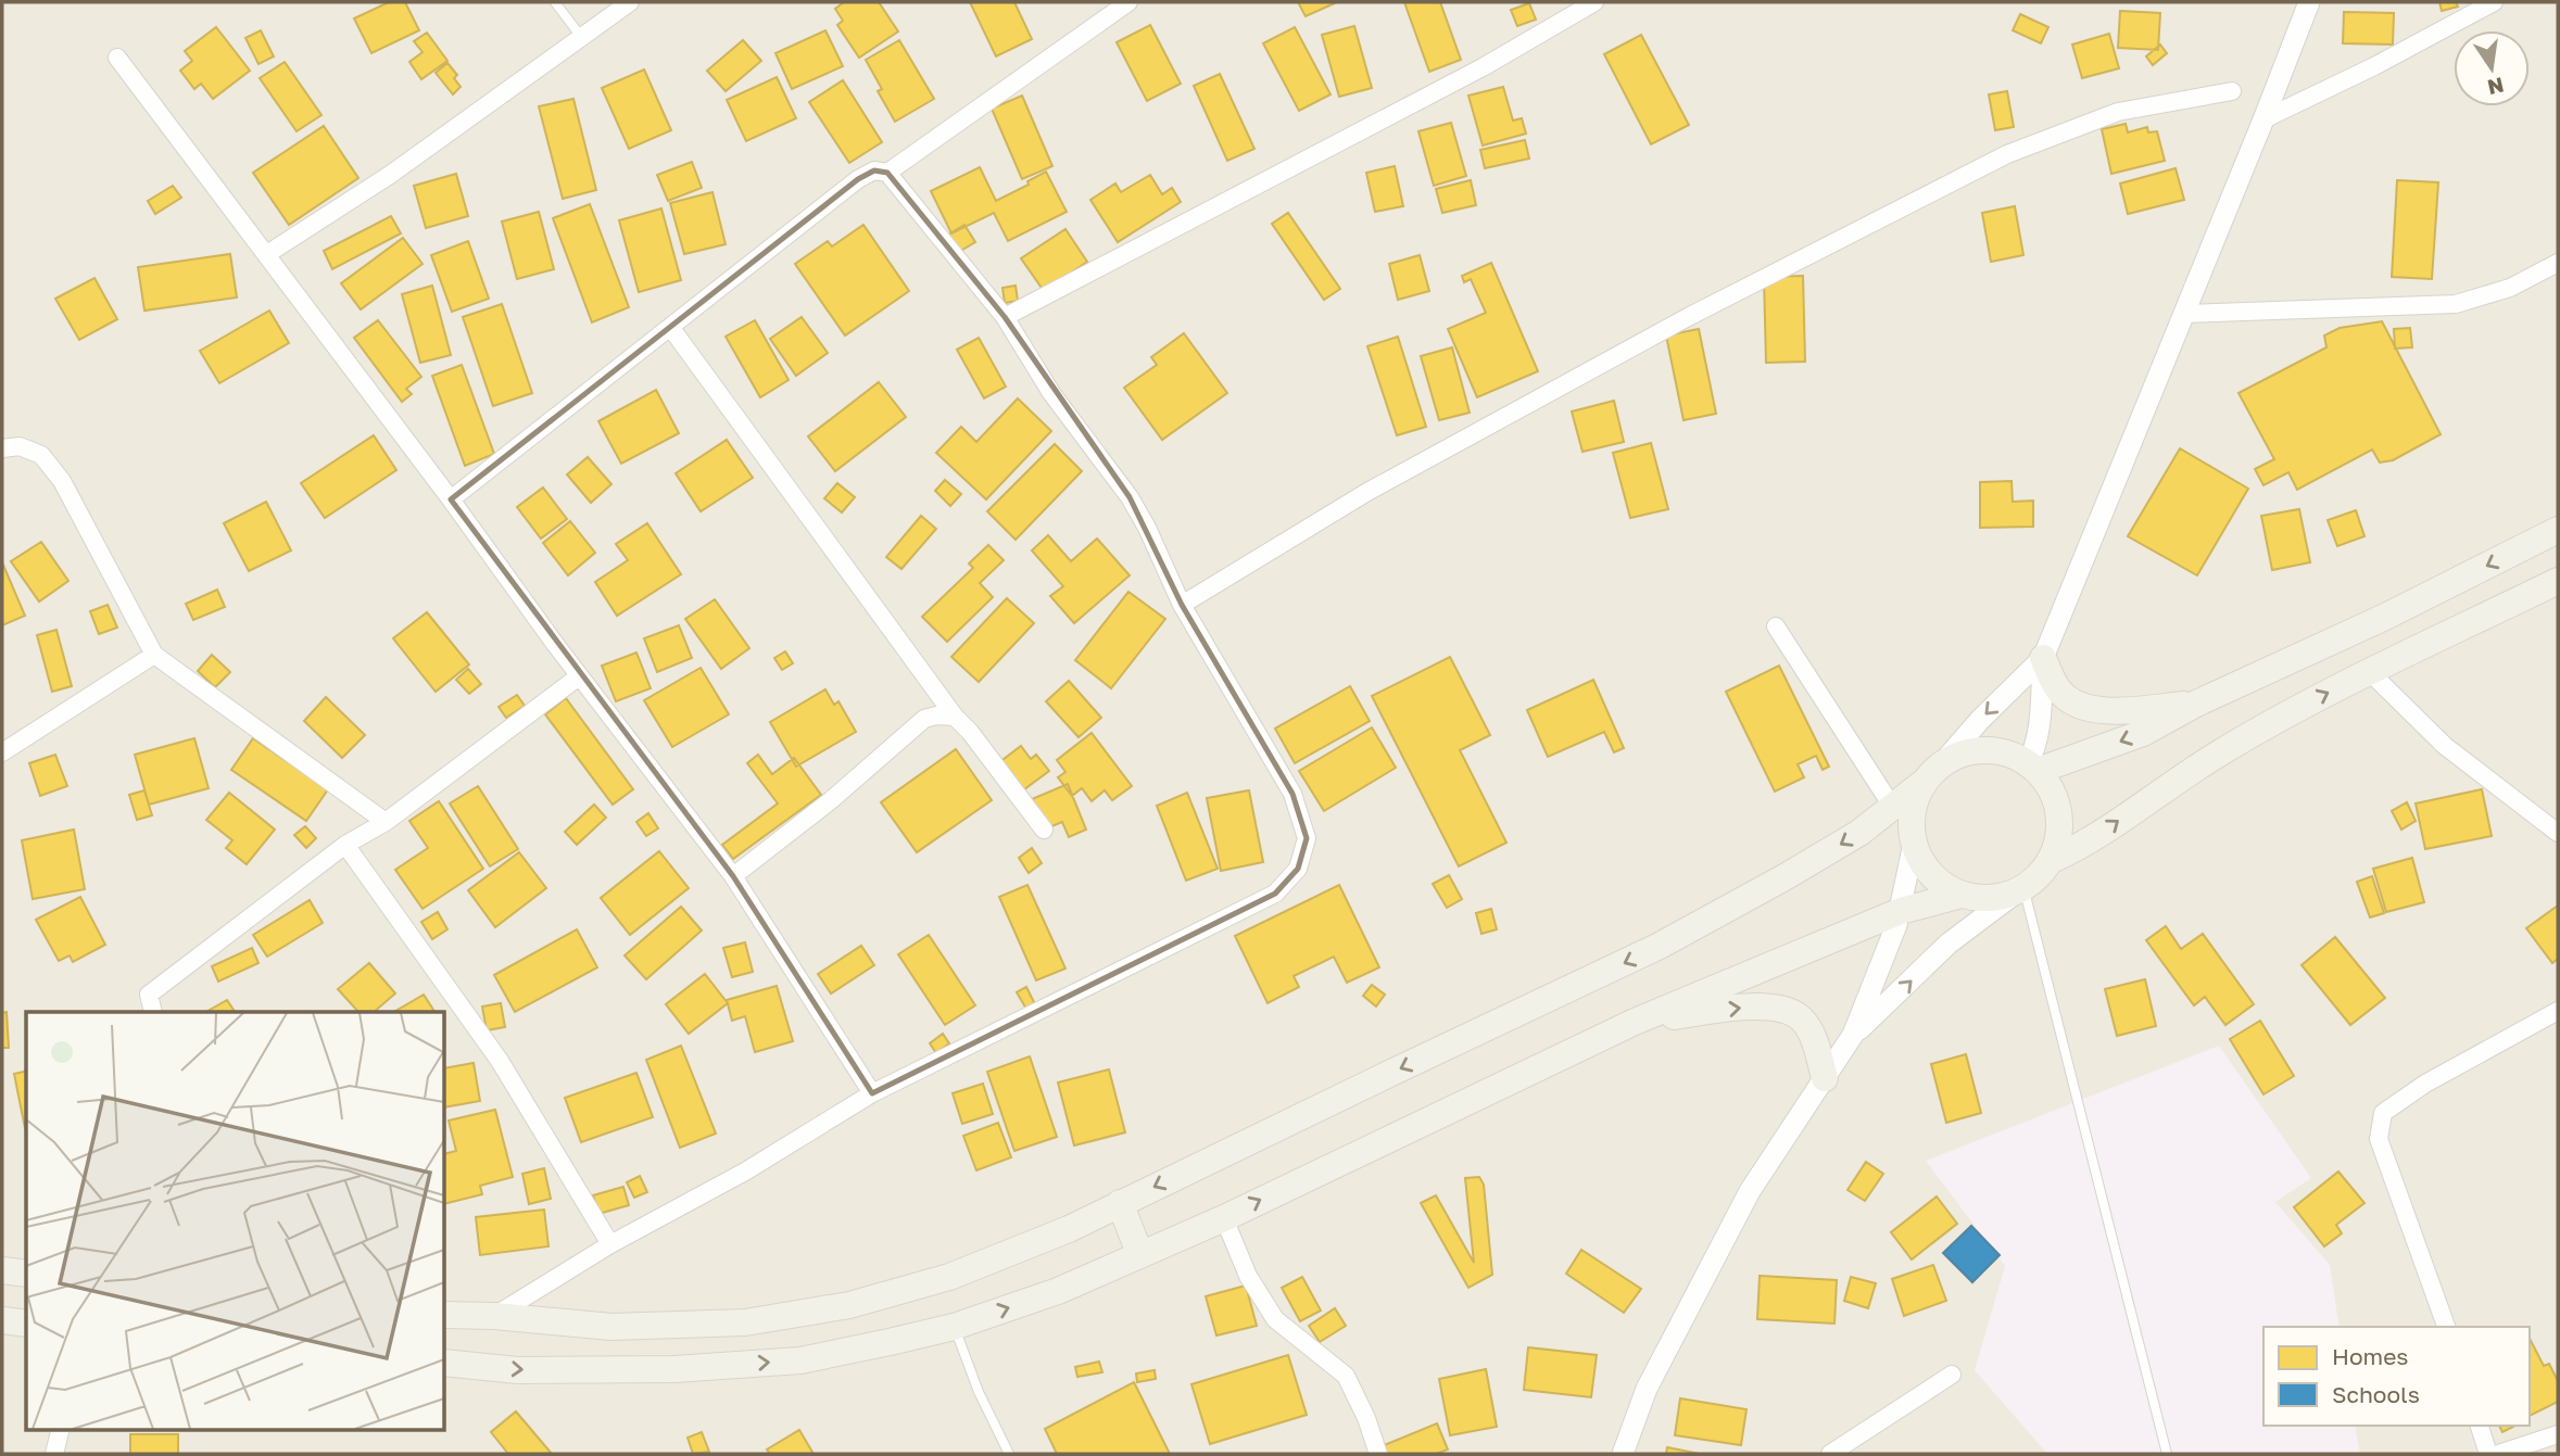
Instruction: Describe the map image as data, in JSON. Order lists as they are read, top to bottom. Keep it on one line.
{"legend":["Homes","Schools"],"north":"bottom"}
